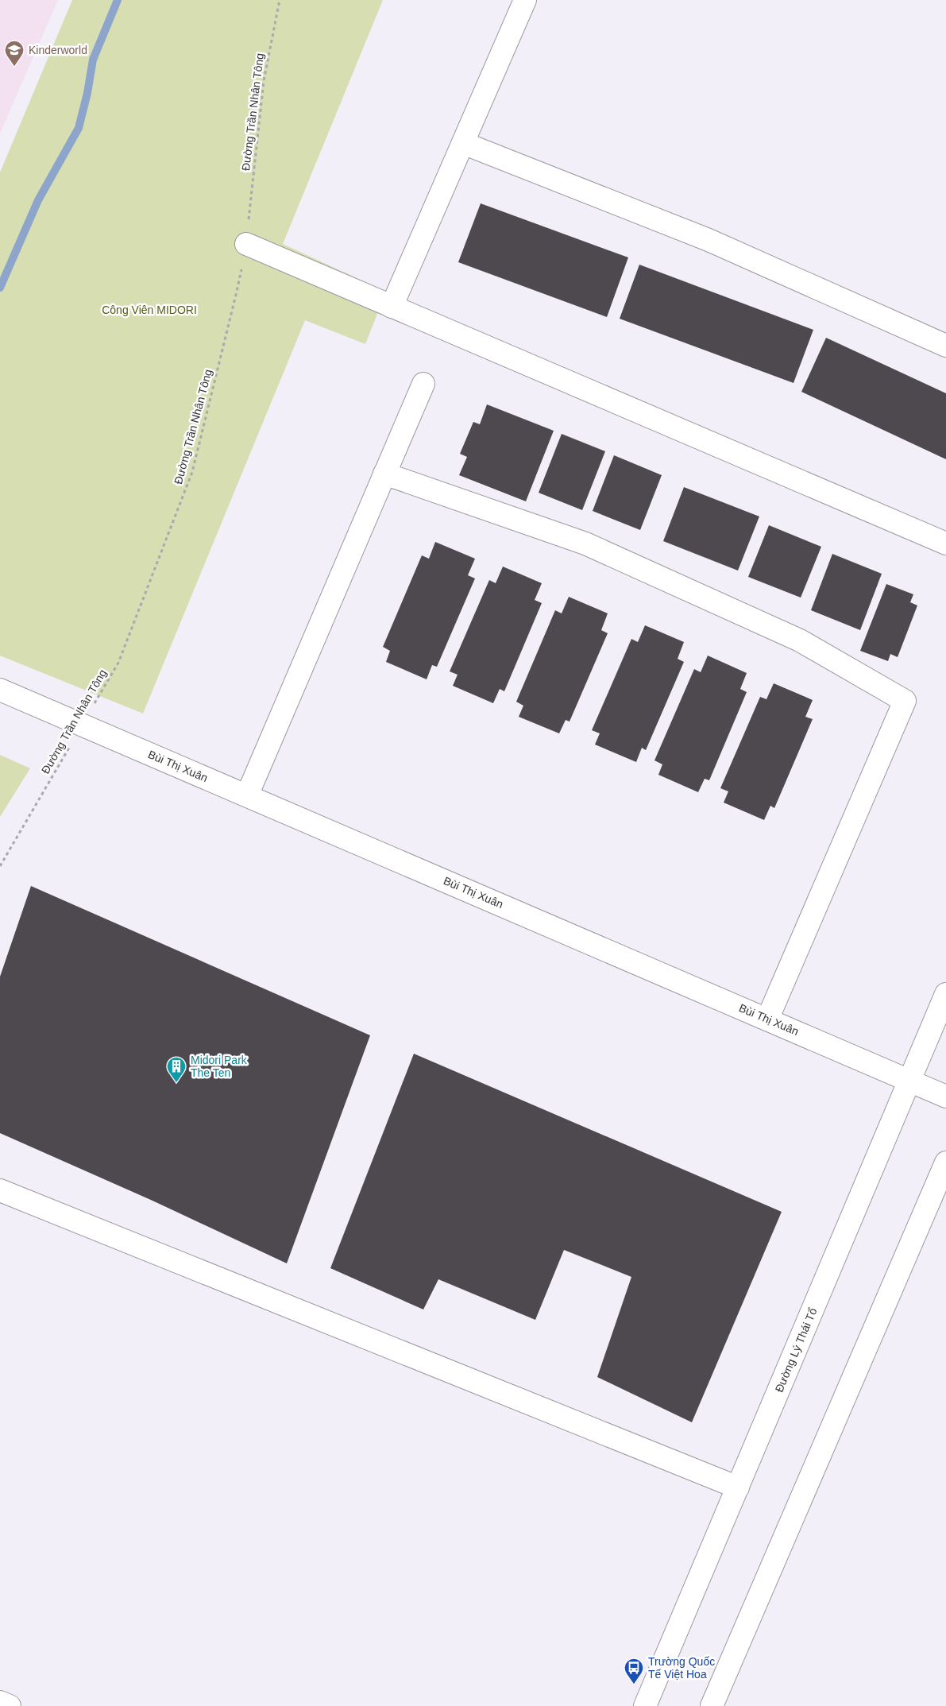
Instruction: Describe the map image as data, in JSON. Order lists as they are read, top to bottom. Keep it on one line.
{"streets":{"street":["Bùi Thị Xuân","Đường Lý Thái Tổ"],"path":["Đường Trần Nhân Tông"]},"crossings":[["Đường Trần Nhân Tông","Bùi Thị Xuân"],["Bùi Thị Xuân","Đường Lý Thái Tổ"]],"parks":["Công Viên MIDORI"],"places":{"school or university":["Kinderworld"],"building":["Midori Park The Ten"],"bus stop":["Trường Quốc Tế Việt Hoa"]}}
